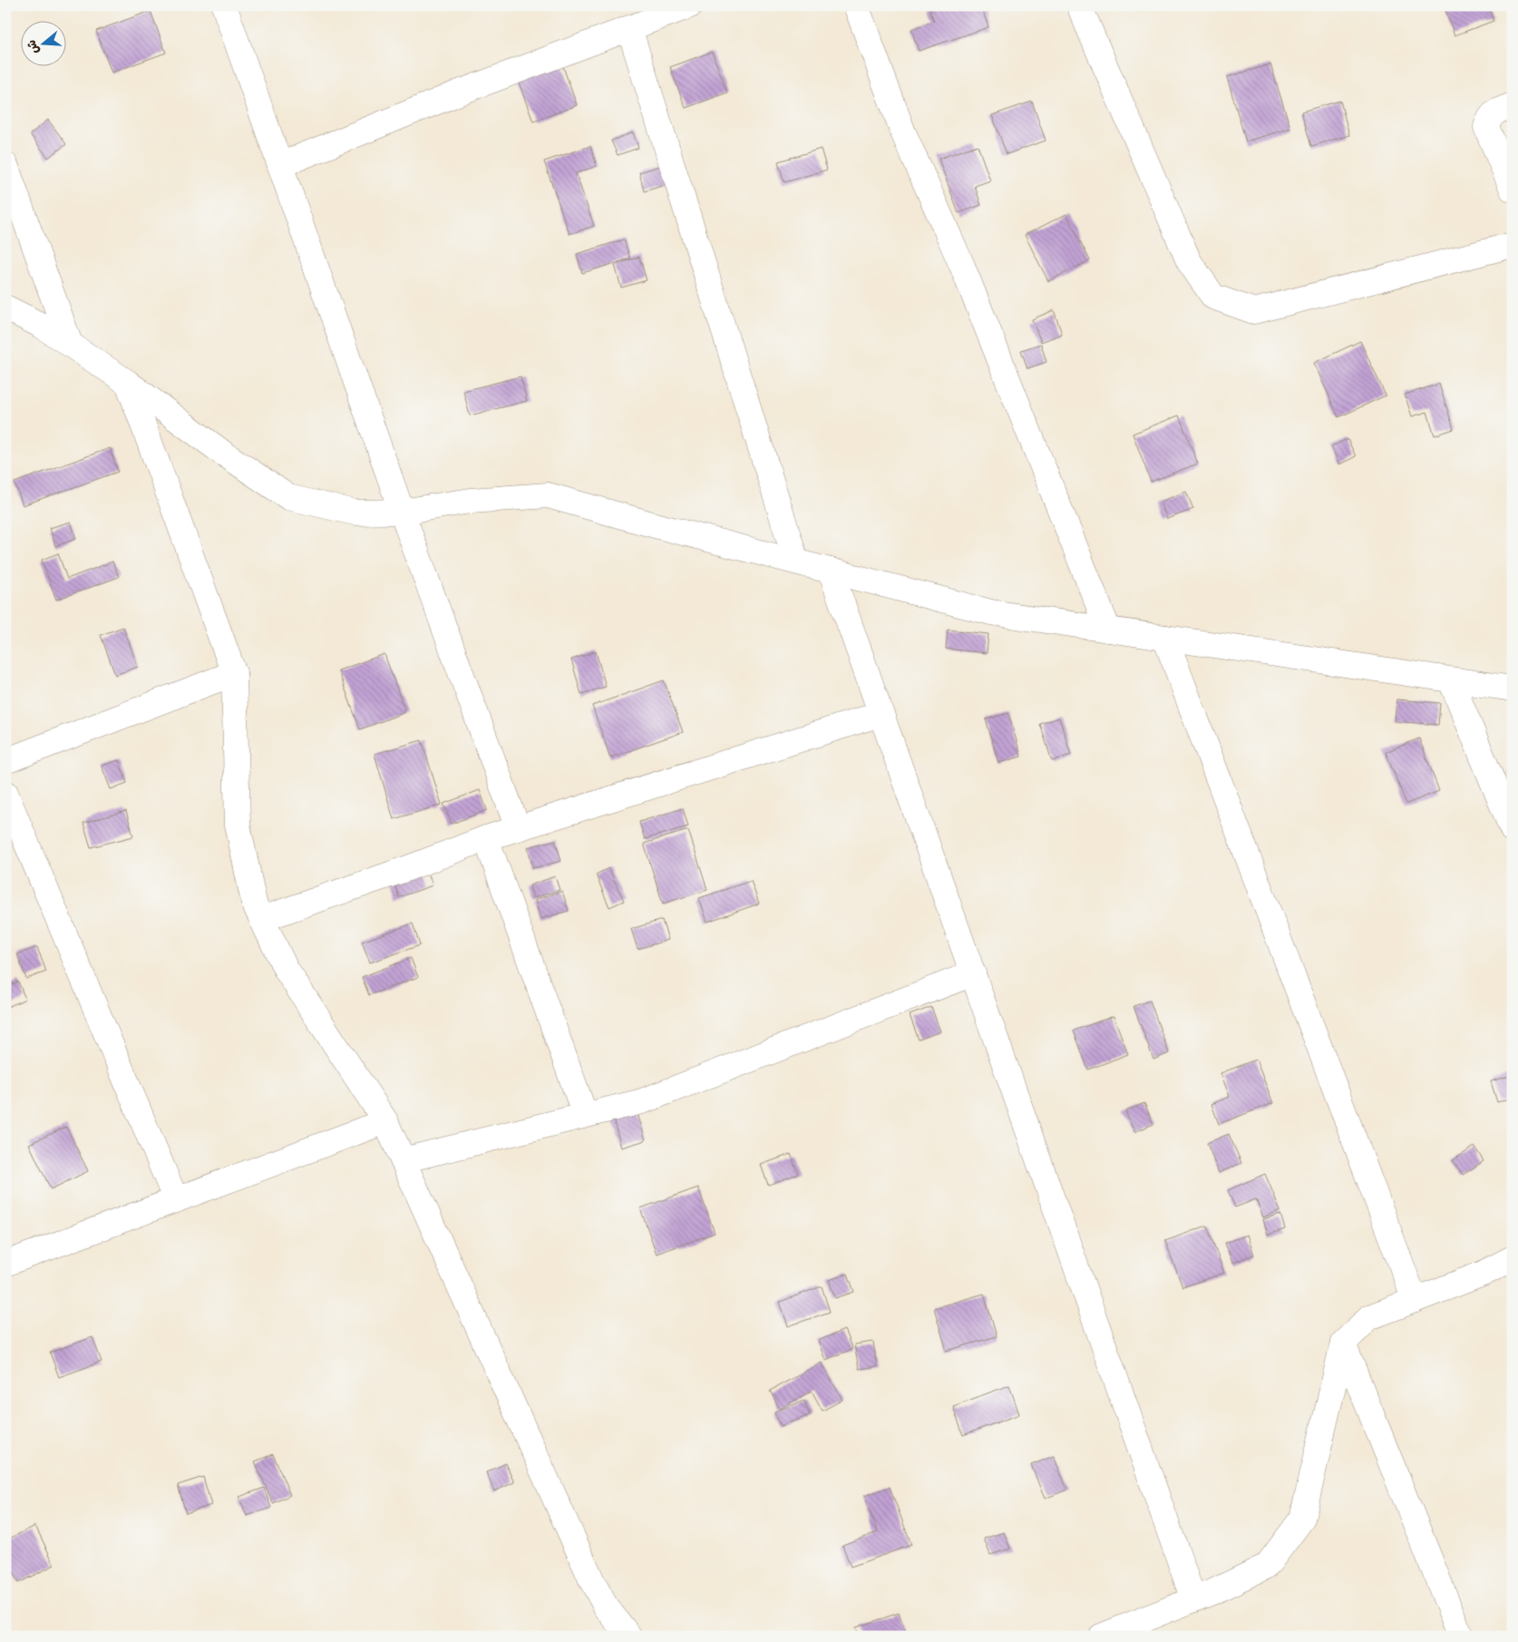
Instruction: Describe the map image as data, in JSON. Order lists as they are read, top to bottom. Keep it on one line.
{"north":"left"}
